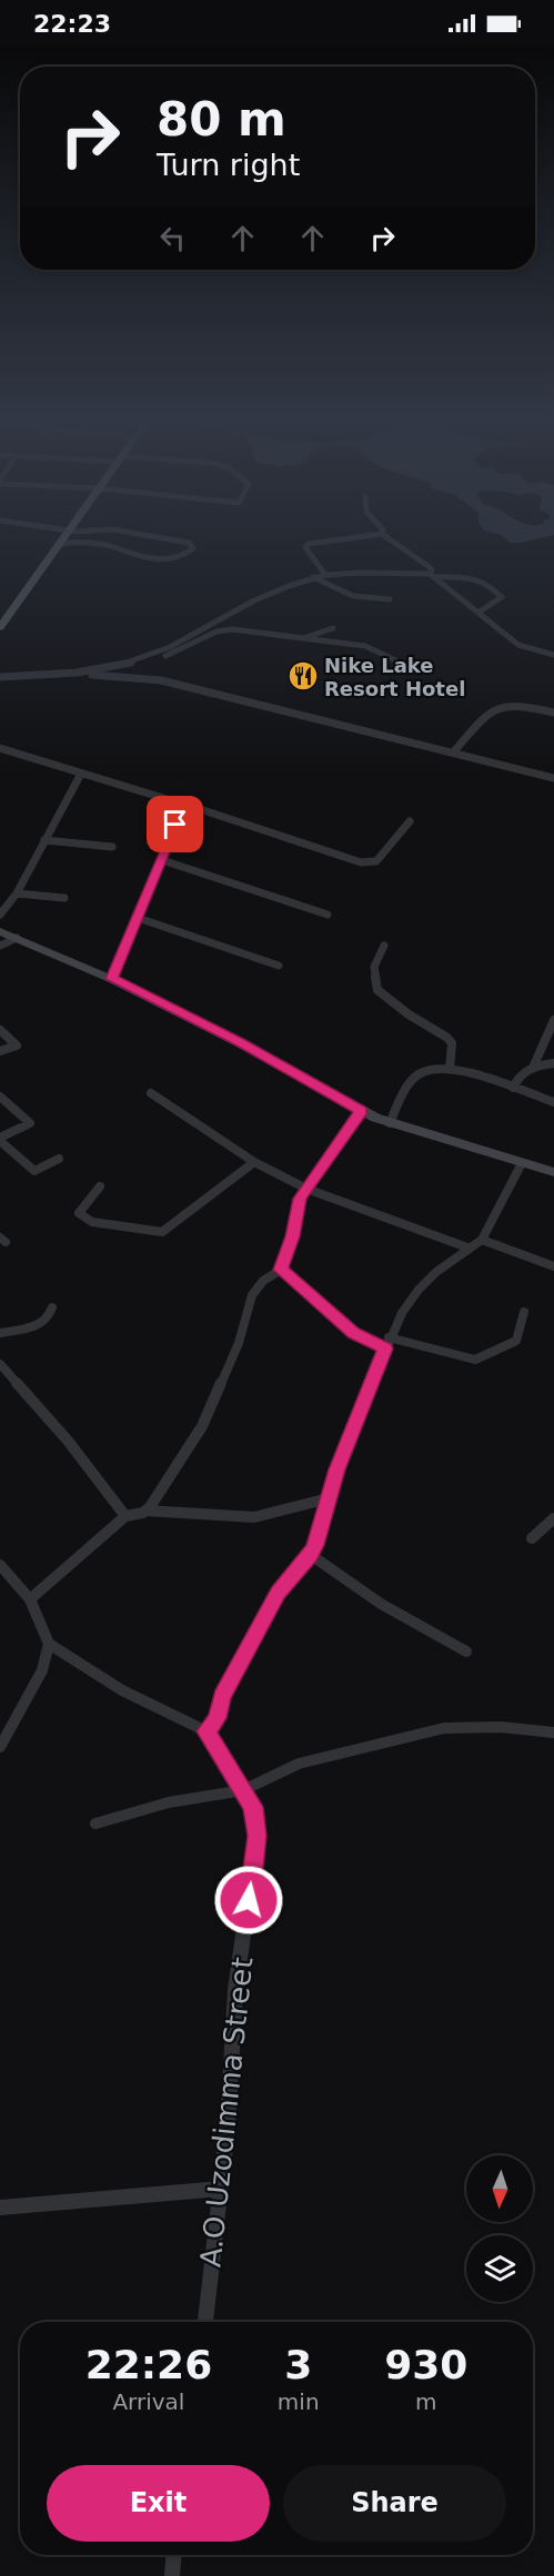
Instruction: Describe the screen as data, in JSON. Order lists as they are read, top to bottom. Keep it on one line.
{"streets":{"street":["A.O Uzodimma Street"]},"places":{"restaurant":["Nike Lake Resort Hotel"]},"north":"bottom","page":{"status":"22:23","turn":["80 m","Turn right"],"eta":["22:26","Arrival","3","min","930","m"],"buttons":["Exit","Share"]}}
